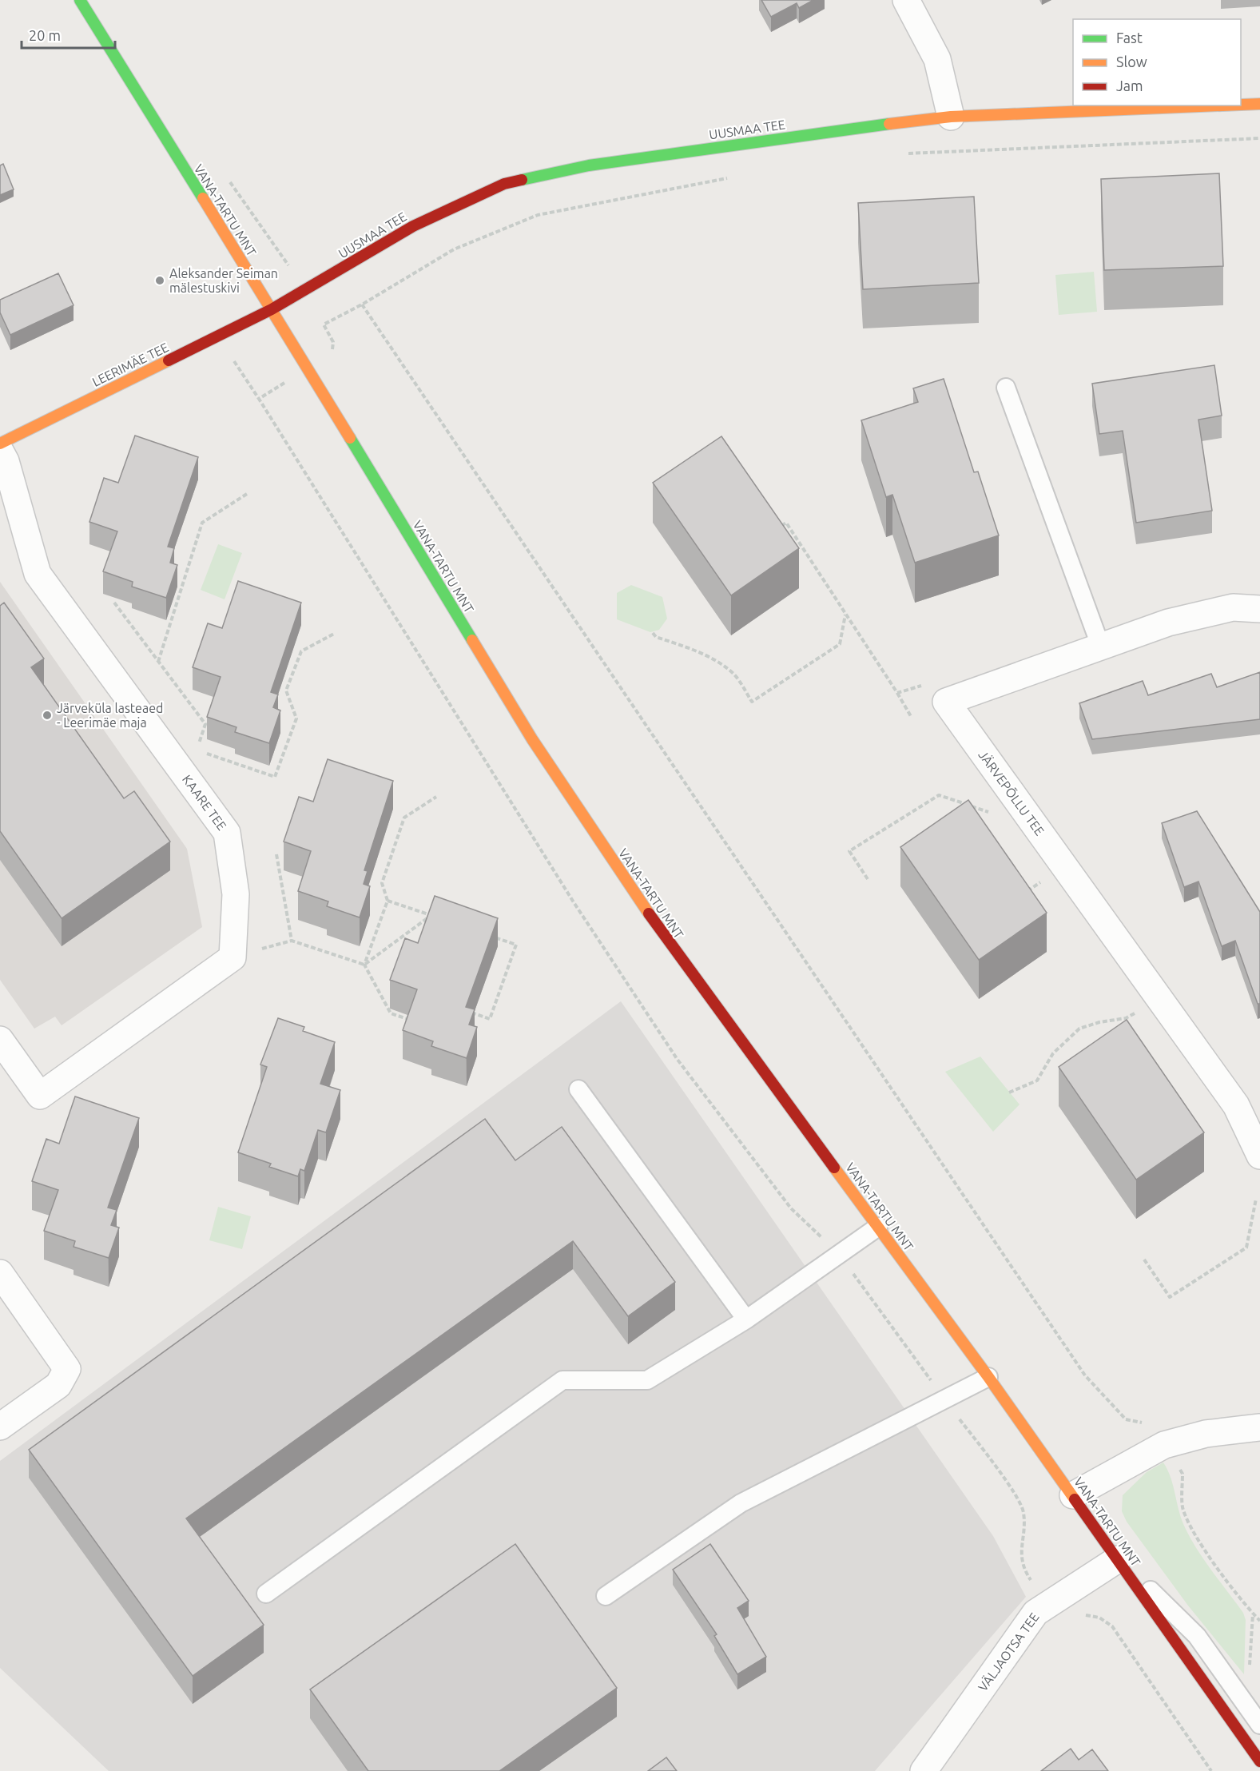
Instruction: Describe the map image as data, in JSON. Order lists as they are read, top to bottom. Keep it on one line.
{"streets":{"street":["UUSMAA TEE","VANA-TARTU MNT","LEERIMÄE TEE","JÄRVEPÕLLU TEE","KAARE TEE","VÄLJAOTSA TEE"]},"crossings":[["UUSMAA TEE","VANA-TARTU MNT"],["UUSMAA TEE","LEERIMÄE TEE"],["VANA-TARTU MNT","LEERIMÄE TEE"],["VANA-TARTU MNT","VÄLJAOTSA TEE"]],"places":["Aleksander Seiman mälestuskivi","Järveküla lasteaed - Leerimäe maja"],"legend":["Fast","Slow","Jam"],"scale_bar":"20 m"}
